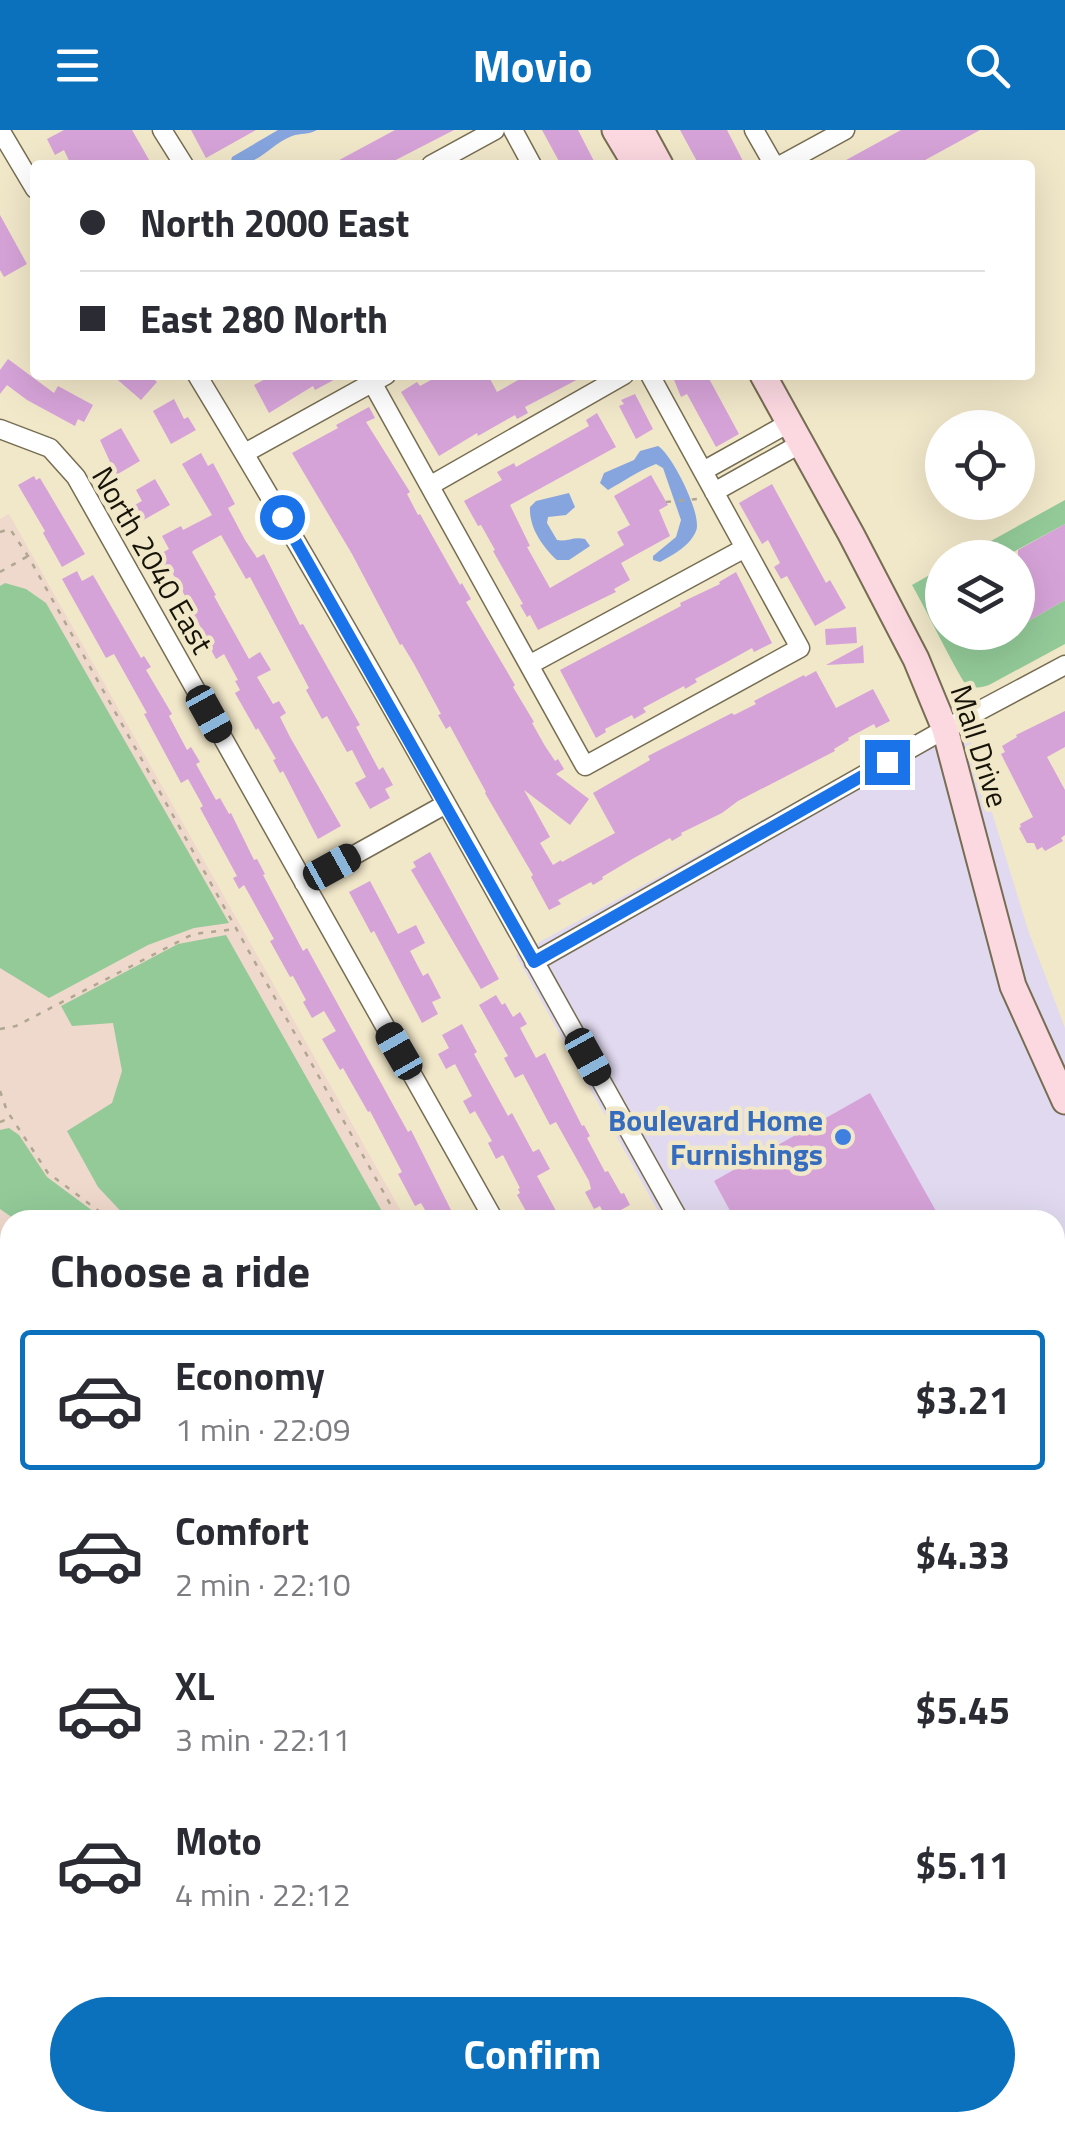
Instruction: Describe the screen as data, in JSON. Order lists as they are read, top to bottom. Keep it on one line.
{"streets":{"main road":["Mall Drive"],"street":["North 2040 East"]},"places":["Boulevard Home Furnishings"],"page":{"header":"Movio","banner":["North 2000 East","East 280 North"],"heading":"Choose a ride","list":[{"name":"Economy","note":"1 min · 22:09","value":"$3.21"},{"name":"Comfort","note":"2 min · 22:10","value":"$4.33"},{"name":"XL","note":"3 min · 22:11","value":"$5.45"},{"name":"Moto","note":"4 min · 22:12","value":"$5.11"}],"buttons":"Confirm"}}
